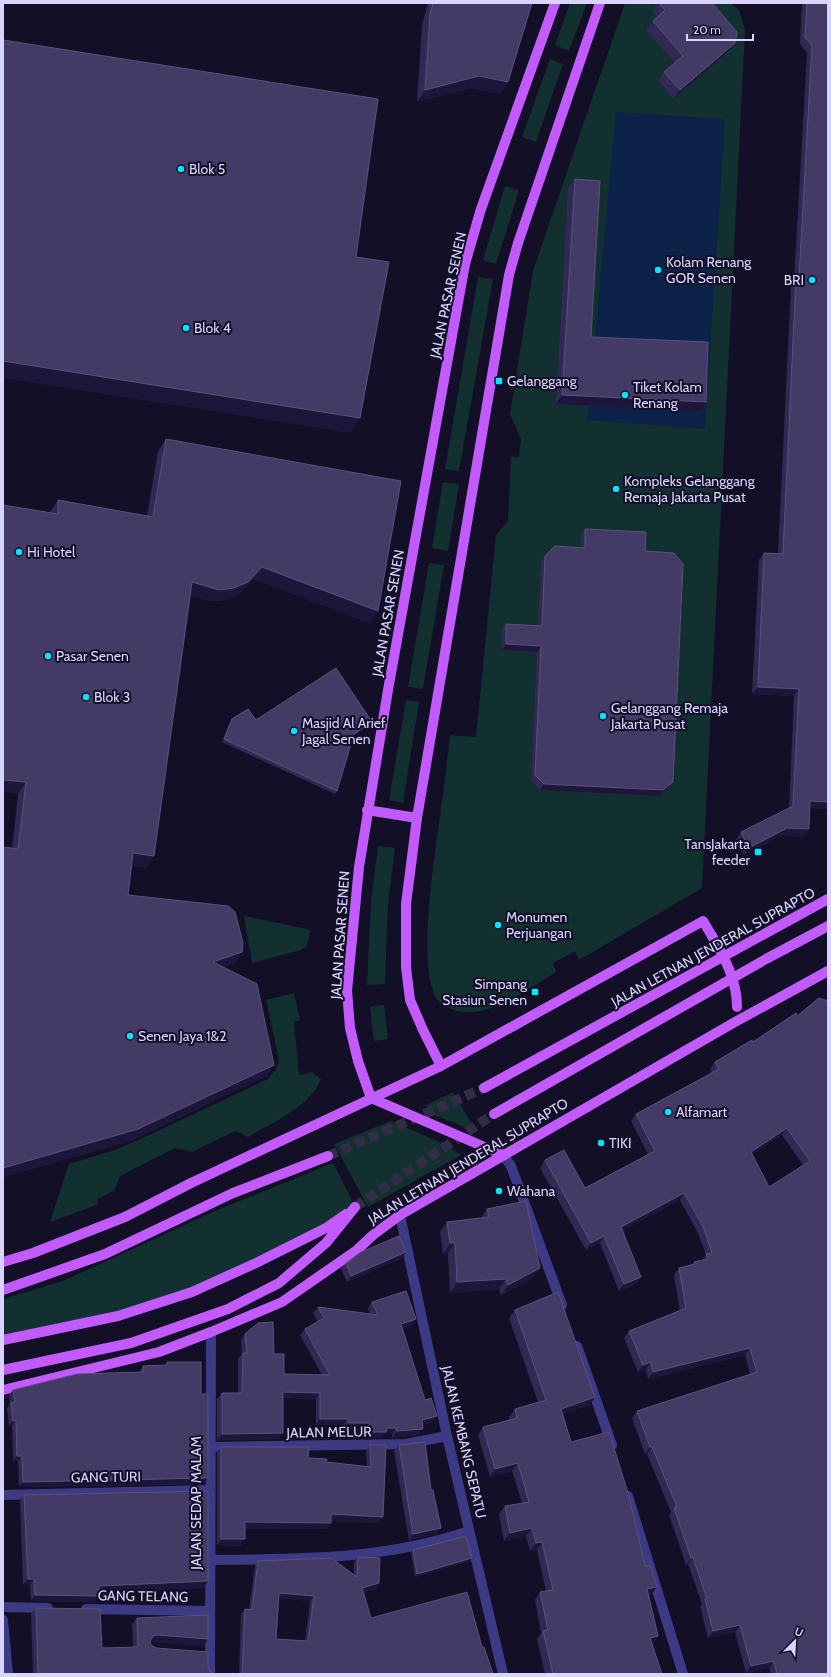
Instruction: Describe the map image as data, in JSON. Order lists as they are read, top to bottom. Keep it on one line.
{"streets":{"main road":["JALAN PASAR SENEN","JALAN LETNAN JENDERAL SUPRAPTO"],"street":["JALAN MELUR","JALAN KEMBANG SEPATU","GANG TURI","JALAN SEDAP MALAM","GANG TELANG"]},"crossings":[["JALAN PASAR SENEN","JALAN LETNAN JENDERAL SUPRAPTO"],["JALAN LETNAN JENDERAL SUPRAPTO","JALAN KEMBANG SEPATU"],["JALAN LETNAN JENDERAL SUPRAPTO","JALAN SEDAP MALAM"],["JALAN MELUR","JALAN KEMBANG SEPATU"],["JALAN MELUR","JALAN SEDAP MALAM"],["GANG TURI","JALAN SEDAP MALAM"],["JALAN SEDAP MALAM","GANG TELANG"]],"places":{"other":["Blok 5","Kolam Renang GOR Senen","BRI","Blok 4","Tiket Kolam Renang","Kompleks Gelanggang Remaja Jakarta Pusat","Hi Hotel","Pasar Senen","Blok 3","Gelanggang Remaja Jakarta Pusat","Masjid Al Arief Jagal Senen","Monumen Perjuangan","Senen Jaya 1&2","Alfamart","TIKI","Wahana"],"transit":["Gelanggang","TansJakarta feeder","Simpang Stasiun Senen"]},"scale_bar":"20 m","north":"top right"}
